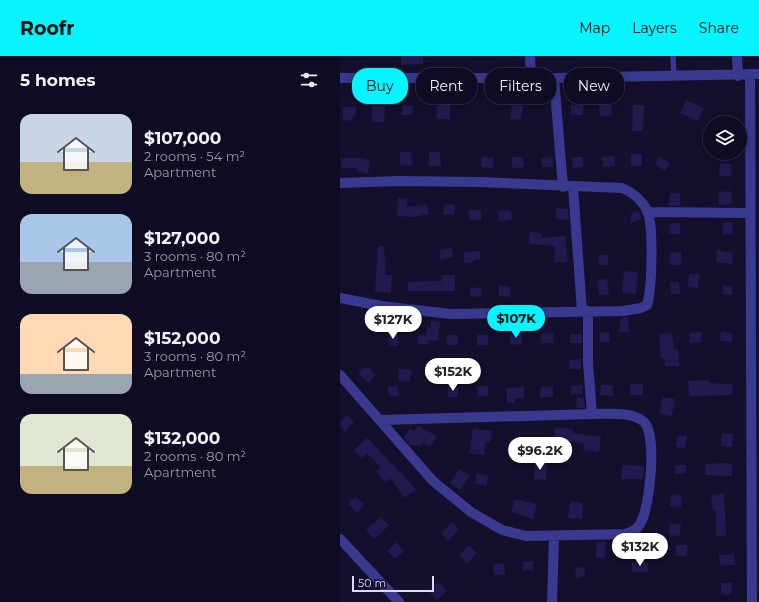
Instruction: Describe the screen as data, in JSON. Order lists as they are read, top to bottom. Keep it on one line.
{"scale_bar":"50 m","page":{"header":"Roofr","nav":["Map","Layers","Share"],"heading":"5 homes","chip":["Buy","Rent","Filters","New"],"list":[{"name":"$107,000","note":"2 rooms · 54 m² · Apartment"},{"name":"$127,000","note":"3 rooms · 80 m² · Apartment"},{"name":"$152,000","note":"3 rooms · 80 m² · Apartment"},{"name":"$132,000","note":"2 rooms · 80 m² · Apartment"}],"price":["$107K","$127K","$152K","$96.2K","$132K"],"scale":"50 m"}}
